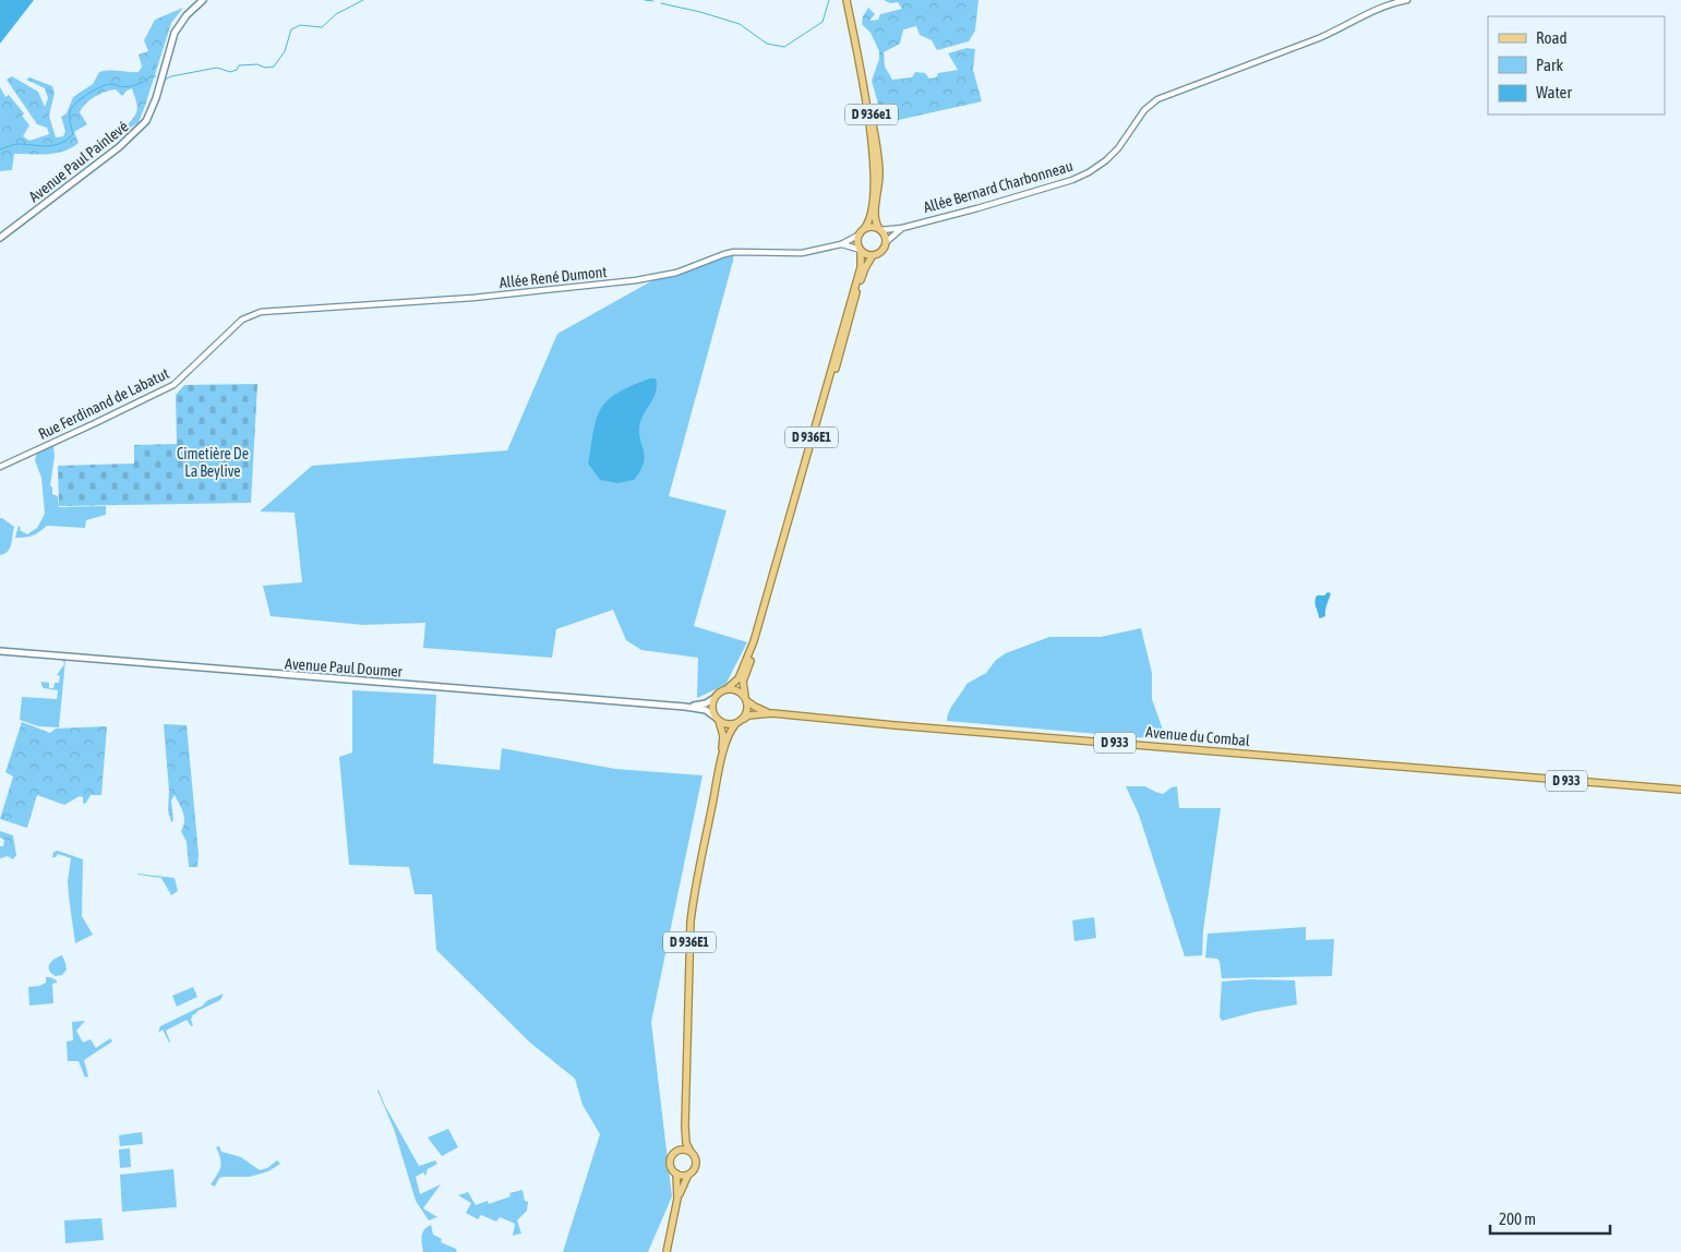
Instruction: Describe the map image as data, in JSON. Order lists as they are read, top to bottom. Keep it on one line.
{"streets":{"main road":["D 936e1","Avenue Paul Painlevé","D 936E1","Avenue Paul Doumer","Avenue du Combal","D 933"],"street":["Allée Bernard Charbonneau","Allée René Dumont","Rue Ferdinand de Labatut"]},"crossings":[["D 936e1","Allée Bernard Charbonneau"],["D 936e1","Allée René Dumont"],["D 936e1","D 936E1"],["Allée Bernard Charbonneau","Allée René Dumont"],["Allée Bernard Charbonneau","D 936E1"],["Allée René Dumont","Rue Ferdinand de Labatut"],["Allée René Dumont","D 936E1"],["D 936E1","D 933"],["Avenue du Combal","D 933"]],"parks":["Cimetière De La Beylive"],"legend":["Road","Park","Water"],"scale_bar":"200 m"}
